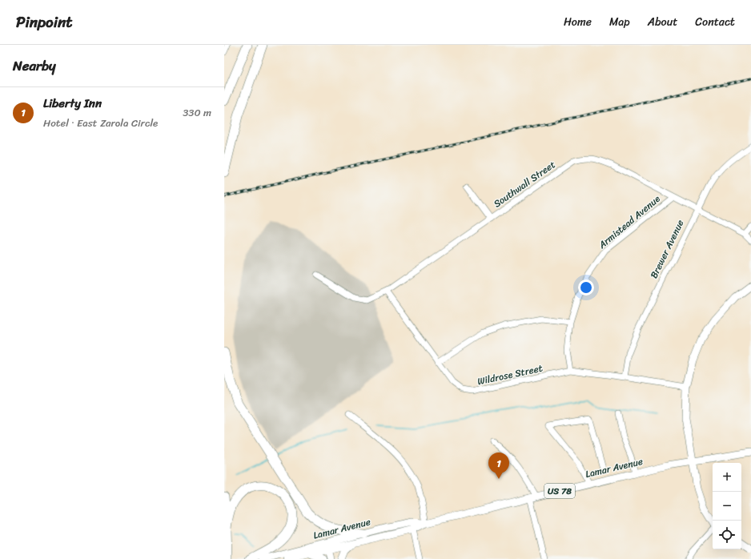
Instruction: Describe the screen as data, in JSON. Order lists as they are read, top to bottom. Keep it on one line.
{"streets":{"main road":["Lamar Avenue","US 78"],"street":["Southwall Street","Armistead Avenue","Brewer Avenue","Wildrose Street"]},"crossings":[["Southwall Street","Armistead Avenue"],["Southwall Street","Brewer Avenue"],["Southwall Street","Wildrose Street"],["Armistead Avenue","Wildrose Street"],["Brewer Avenue","Wildrose Street"]],"page":{"header":"Pinpoint","nav":["Home","Map","About","Contact"],"heading":"Nearby","list":[{"mark":"1","name":"Liberty Inn","note":"Hotel · East Zarola Circle","value":"330 m"}],"pins":"1","map_buttons":["+","−"]}}
